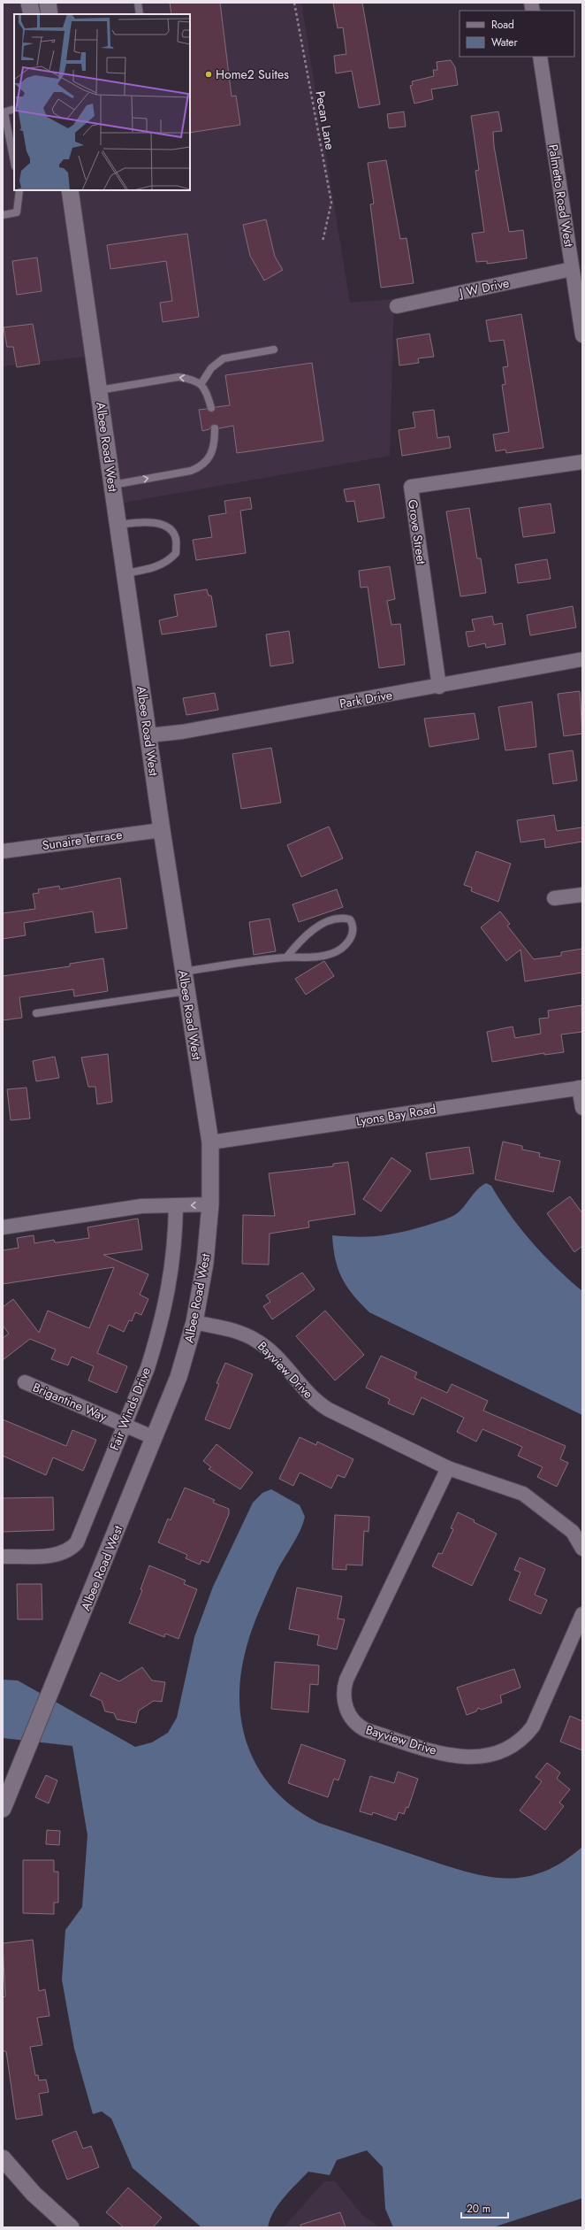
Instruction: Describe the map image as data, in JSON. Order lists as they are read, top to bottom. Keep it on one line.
{"streets":{"street":["Palmetto Road West","J W Drive","Albee Road West","Grove Street","Park Drive","Sunaire Terrace","Lyons Bay Road","Bayview Drive","Brigantine Way","Fair Winds Drive"],"path":["Pecan Lane"]},"crossings":[["Palmetto Road West","J W Drive"],["Albee Road West","Park Drive"],["Albee Road West","Sunaire Terrace"],["Albee Road West","Lyons Bay Road"],["Albee Road West","Bayview Drive"],["Albee Road West","Brigantine Way"],["Grove Street","Park Drive"],["Brigantine Way","Fair Winds Drive"]],"places":["Home2 Suites"],"legend":["Road","Water"],"scale_bar":"20 m"}
